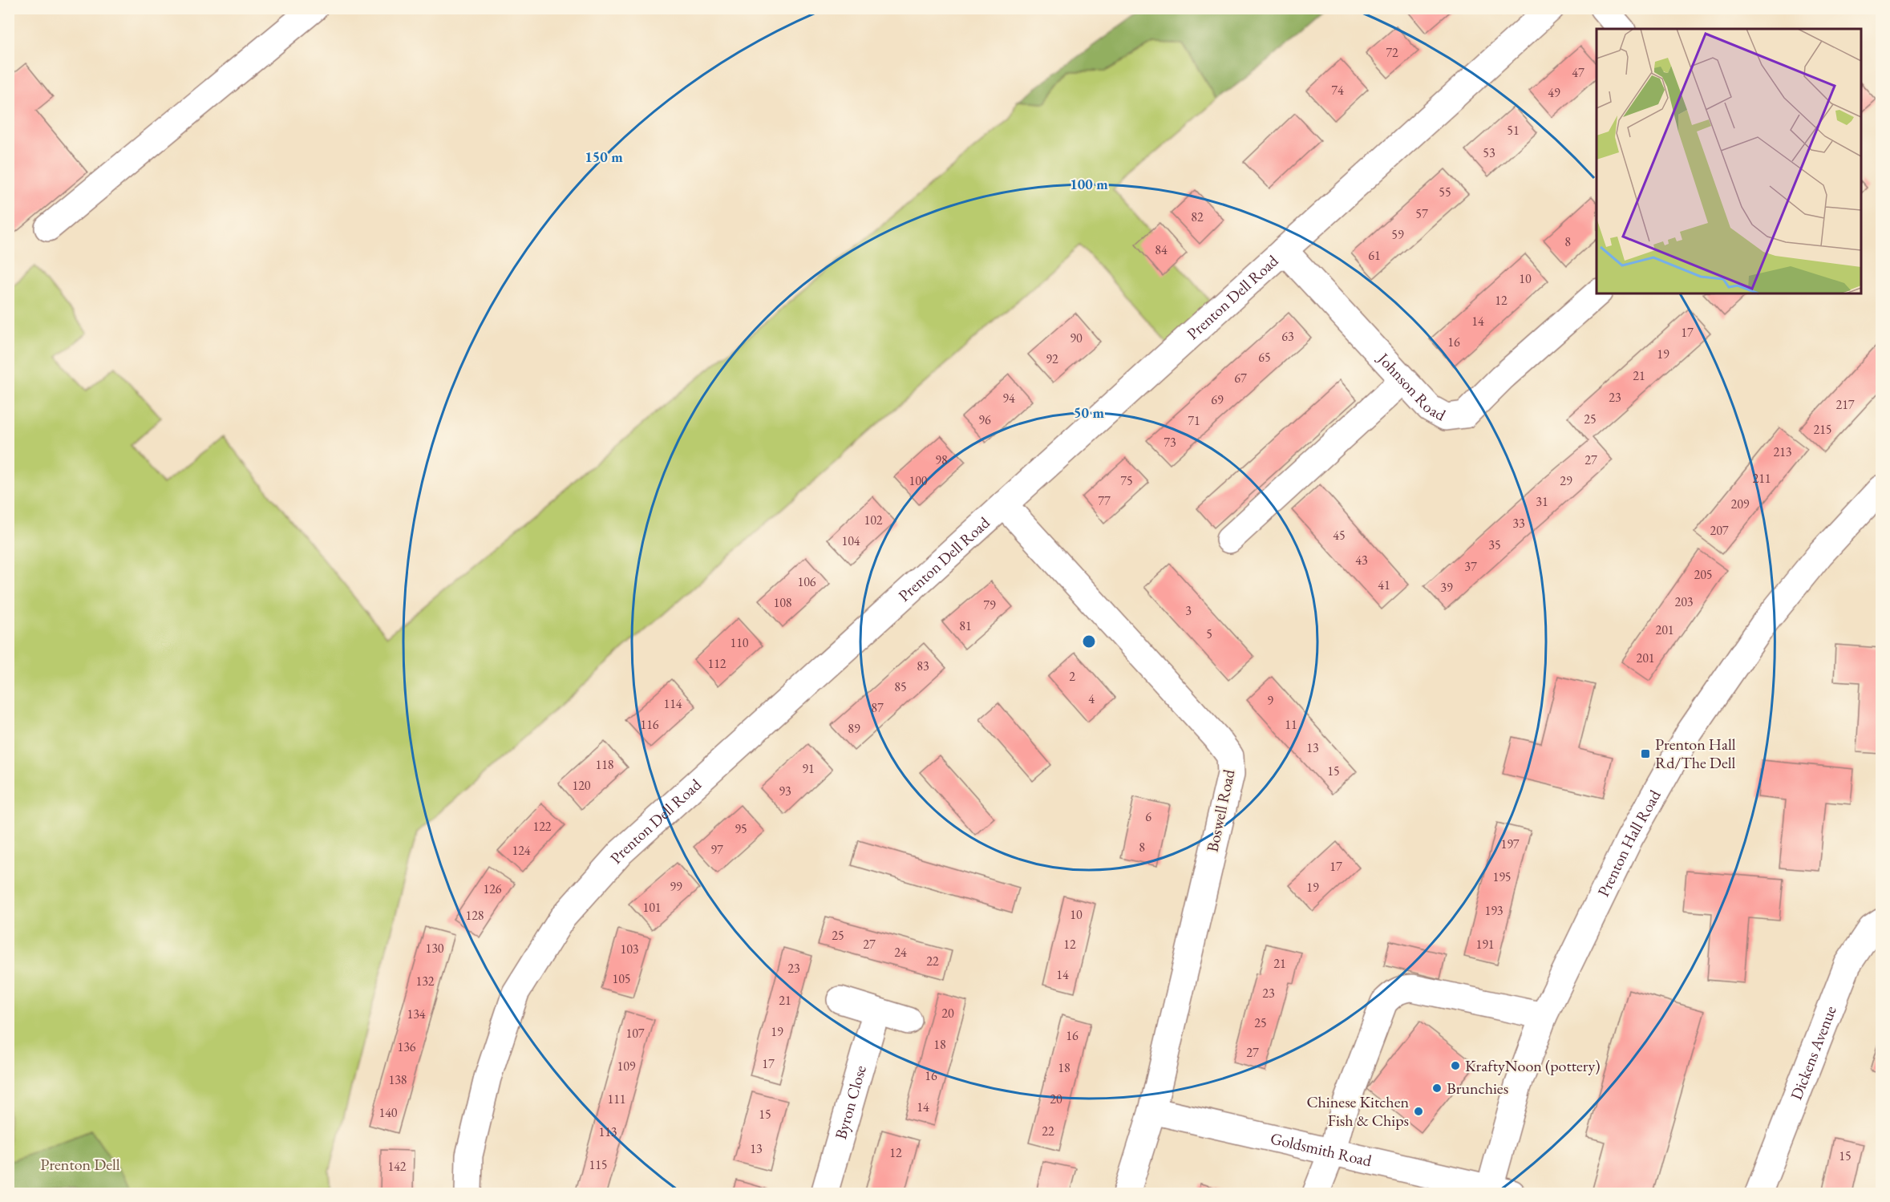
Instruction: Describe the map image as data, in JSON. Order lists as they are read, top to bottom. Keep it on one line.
{"streets":{"street":["Prenton Dell Road","Johnson Road","Boswell Road","Prenton Hall Road","Dickens Avenue","Byron Close","Goldsmith Road"]},"crossings":[["Prenton Dell Road","Johnson Road"],["Prenton Dell Road","Boswell Road"],["Boswell Road","Goldsmith Road"],["Prenton Hall Road","Goldsmith Road"]],"parks":["Prenton Dell"],"places":{"transit":["Prenton Hall Rd/The Dell"],"other":["KraftyNoon (pottery)","Brunchies","Chinese Kitchen Fish & Chips"]},"house_numbers":["72","47","74","49","51","53","55","57","82","59","8","84","61","10","12","14","17","63","90","16","19","65","92","21","67","23","94","69","217","25","96","71","215","73","213","98","27","211","100","75","29","77","31","209","102","33","207","45","104","35","43","37","205","106","41","39","203","108","79","3","81","201","5","110","201","112","83","2","85","4","9","114","87","116","11","89","13","118","91","15","120","93","6","122","95","197","8","97","124","17","195","99","19","126","101","193","10","128","25","27","12","191","130","103","24","22","21","23","14","105","132","23","21","20","134","25","19","107","16","18","136","27","17","109","18","16","138","111","20","14","140","15","22","113","13","12","15","115","142"],"rings":["150 m","100 m","50 m"]}
